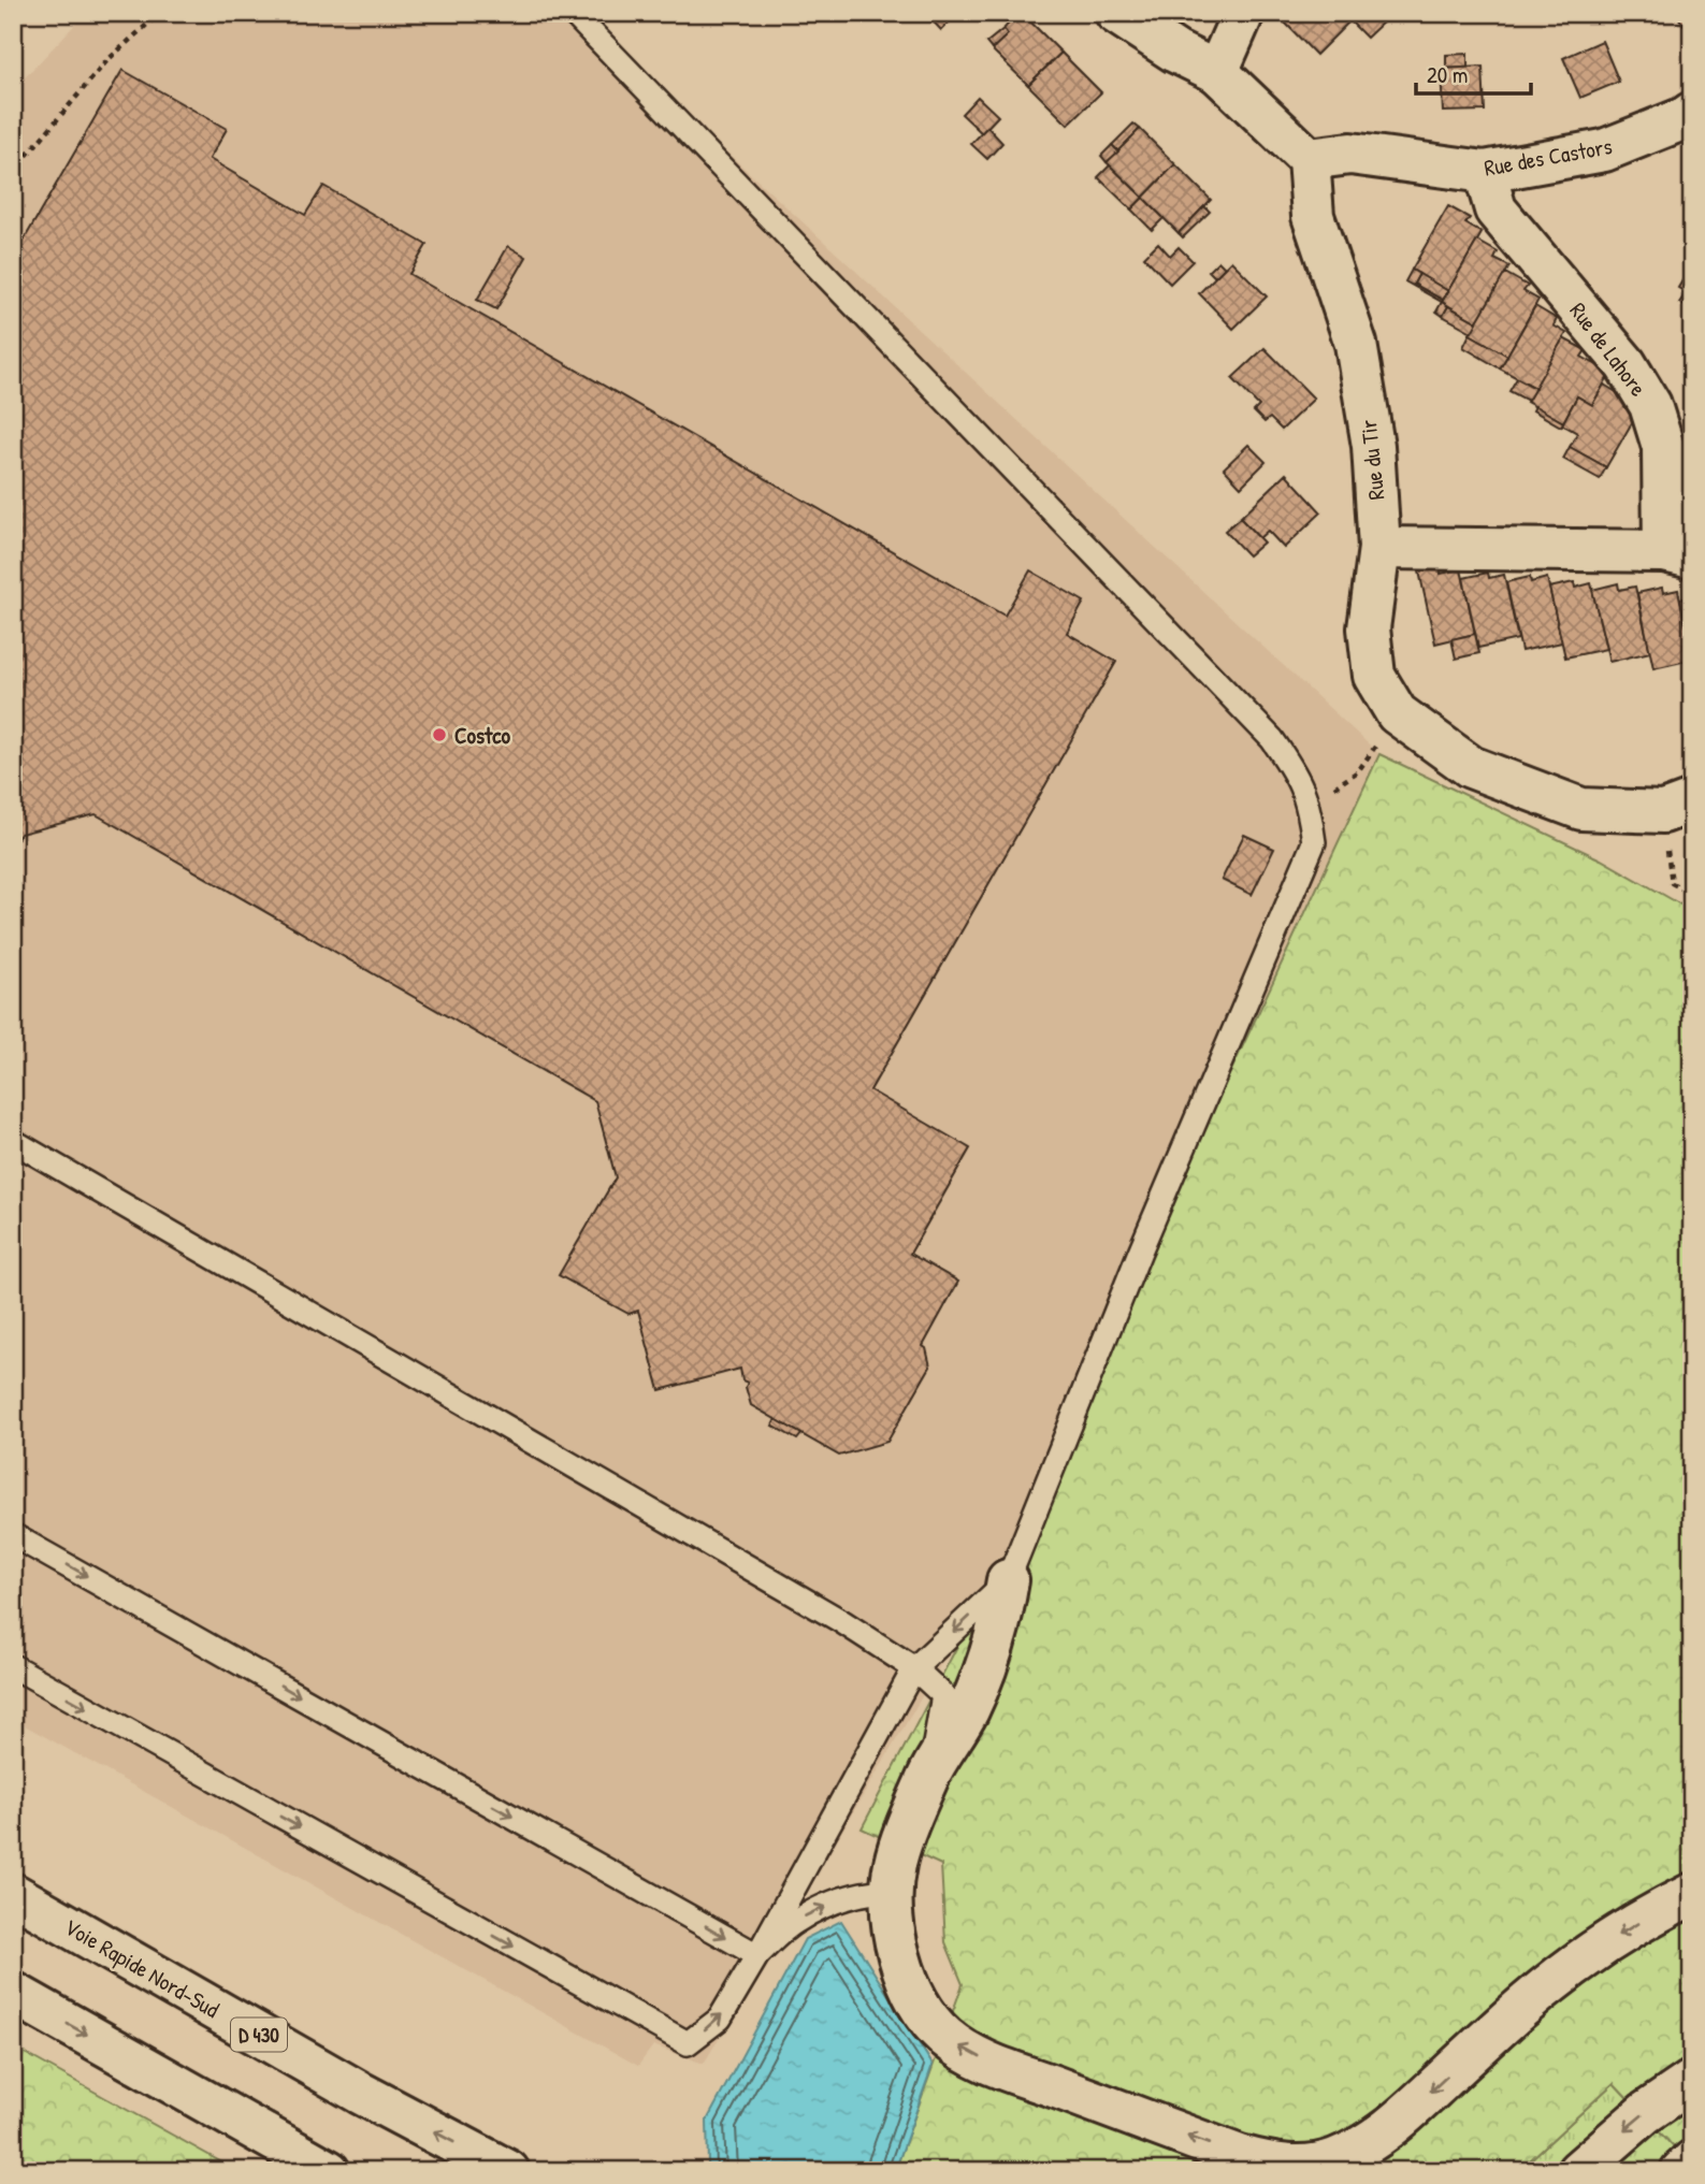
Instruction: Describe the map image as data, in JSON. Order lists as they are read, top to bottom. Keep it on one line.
{"streets":{"main road":["Rue des Castors","Rue de Lahore","Rue du Tir","Voie Rapide Nord-Sud","D 430"]},"crossings":[["Rue des Castors","Rue de Lahore"],["Rue des Castors","Rue du Tir"],["Rue de Lahore","Rue du Tir"]],"places":["Costco"],"scale_bar":"20 m"}
